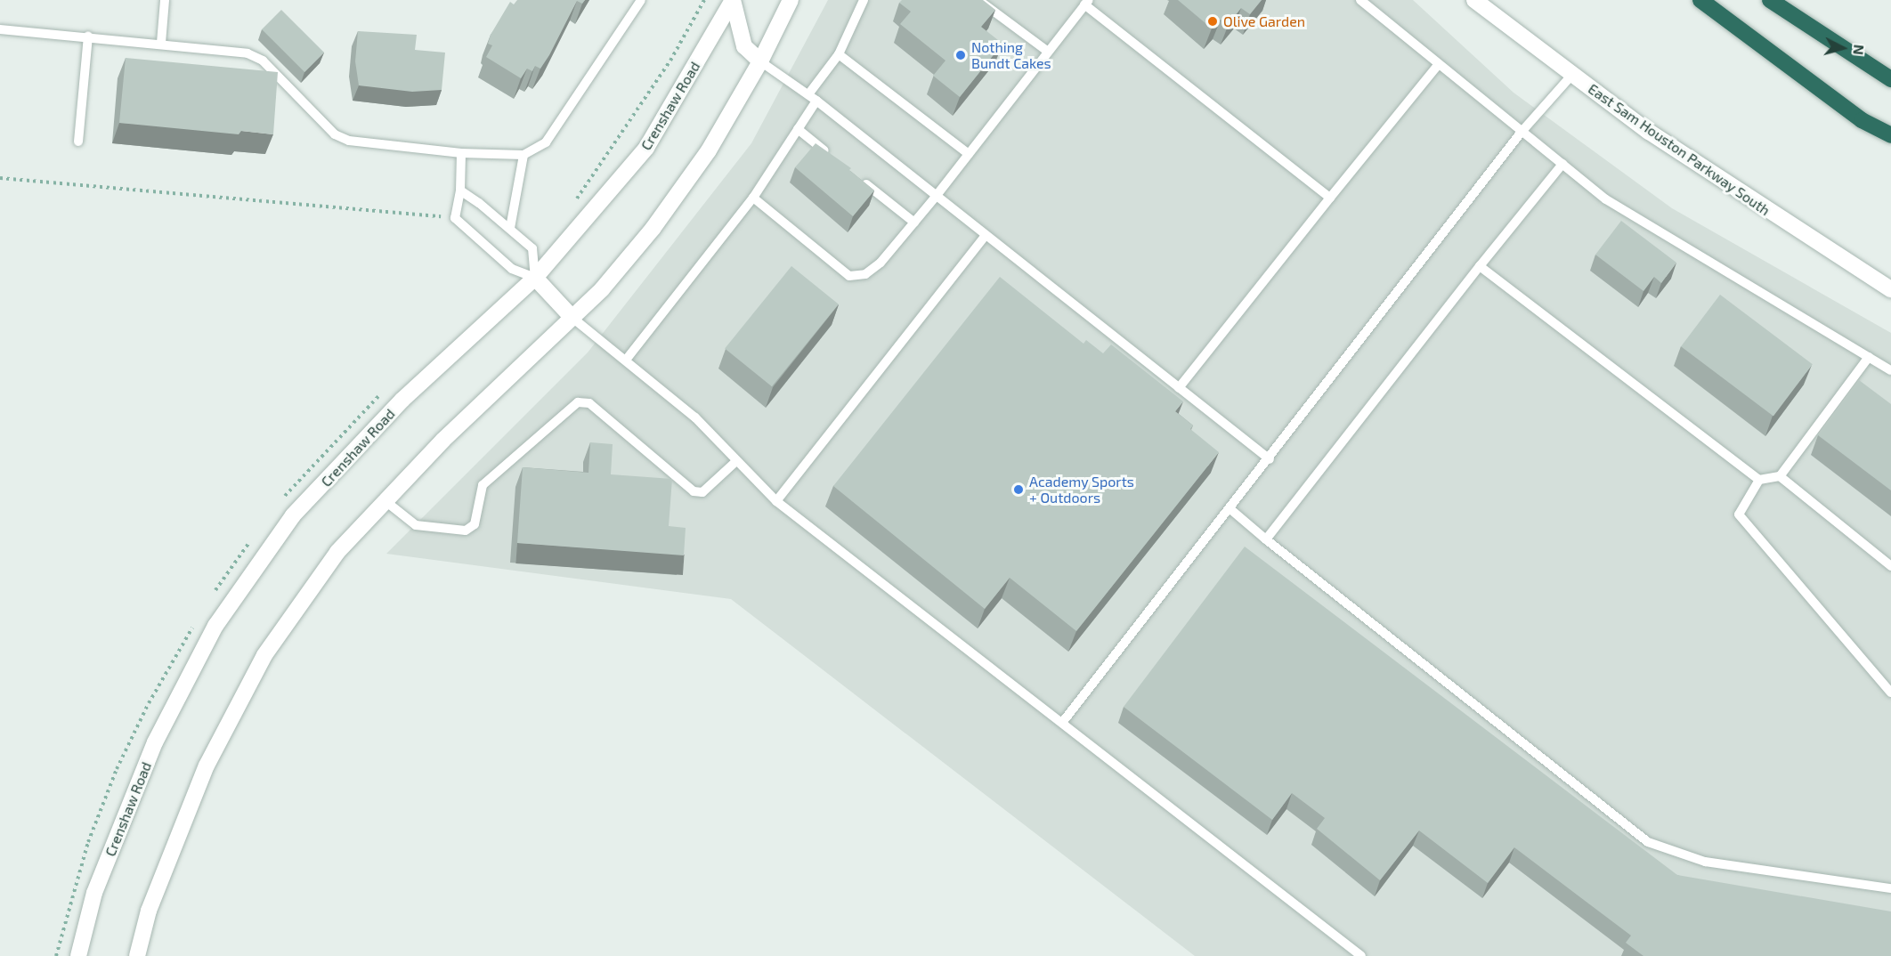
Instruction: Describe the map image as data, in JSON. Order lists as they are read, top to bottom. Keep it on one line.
{"streets":{"main road":["Crenshaw Road","East Sam Houston Parkway South"]},"places":["Olive Garden","Nothing Bundt Cakes","Academy Sports + Outdoors"],"north":"right"}
